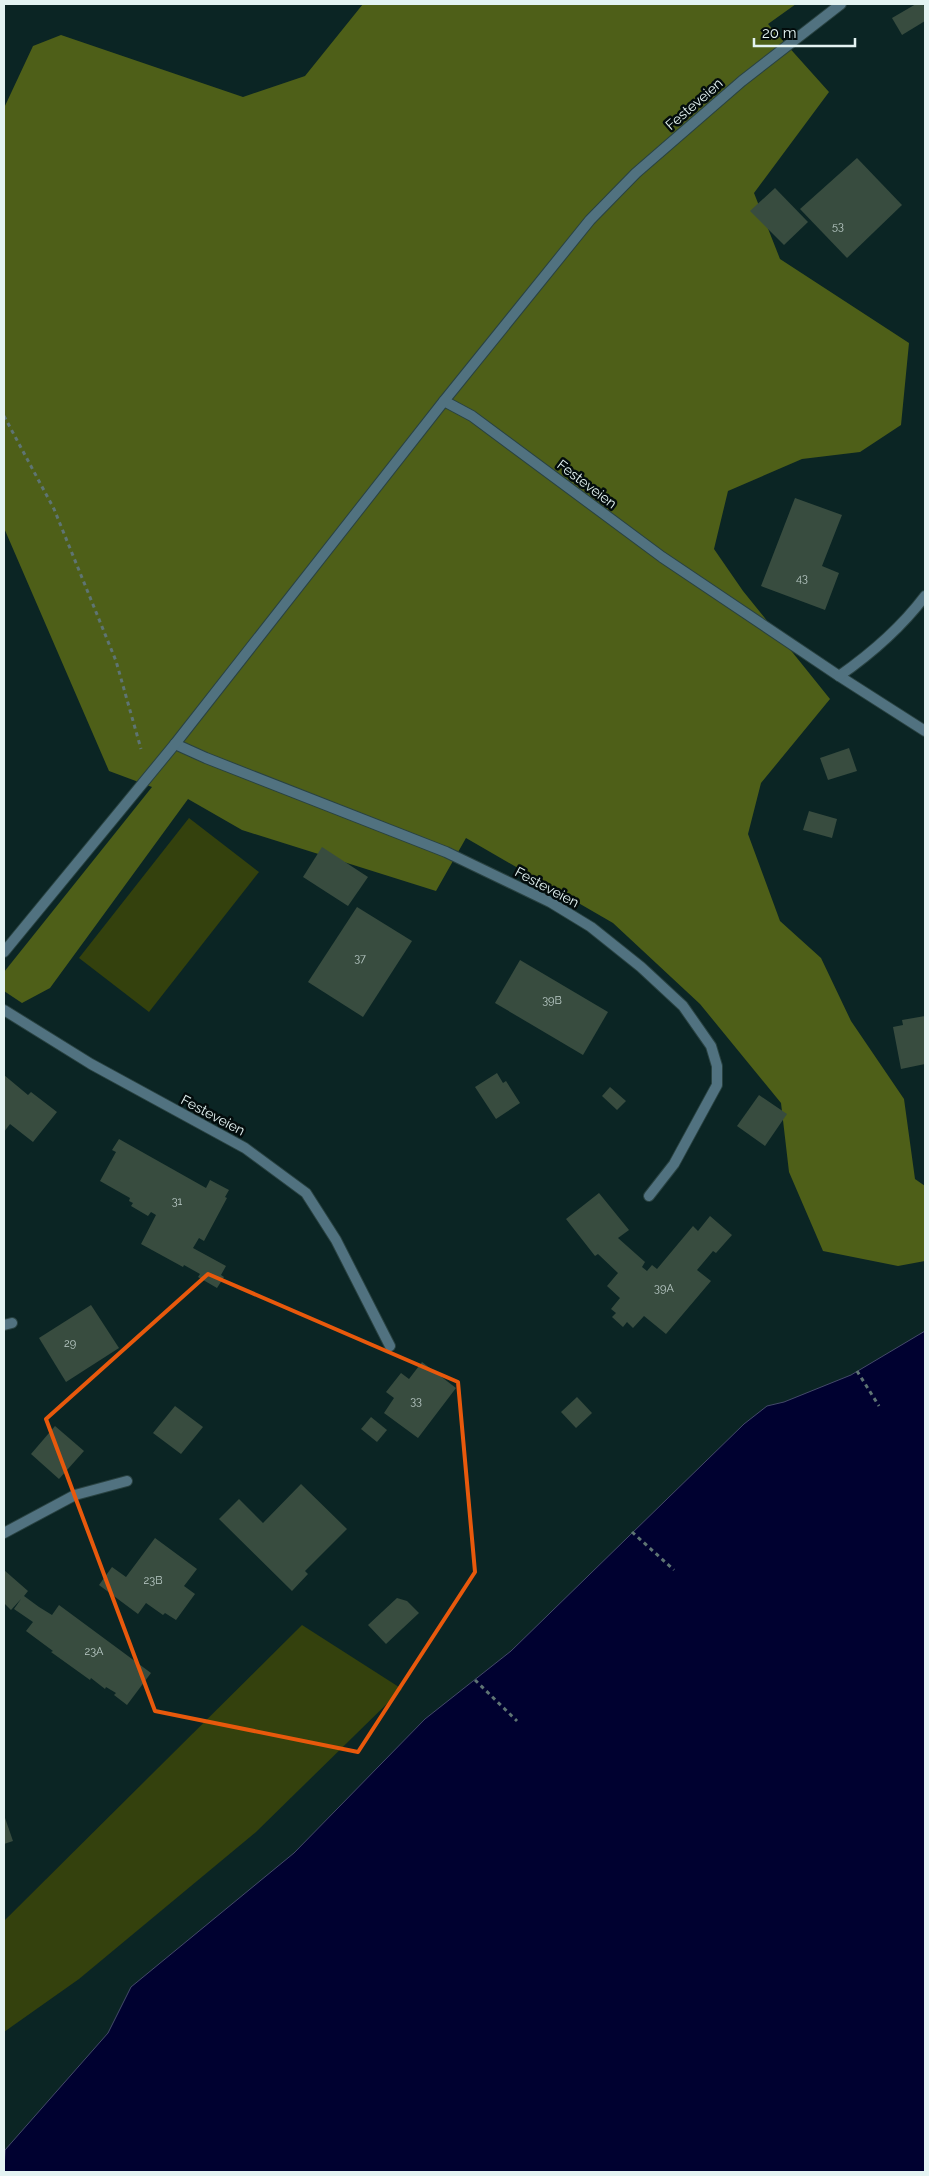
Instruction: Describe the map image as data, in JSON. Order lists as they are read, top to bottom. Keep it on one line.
{"streets":{"street":["Festeveien"]},"house_numbers":["53","43","37","39B","31","39A","29","33","23B","23A"],"scale_bar":"20 m"}
